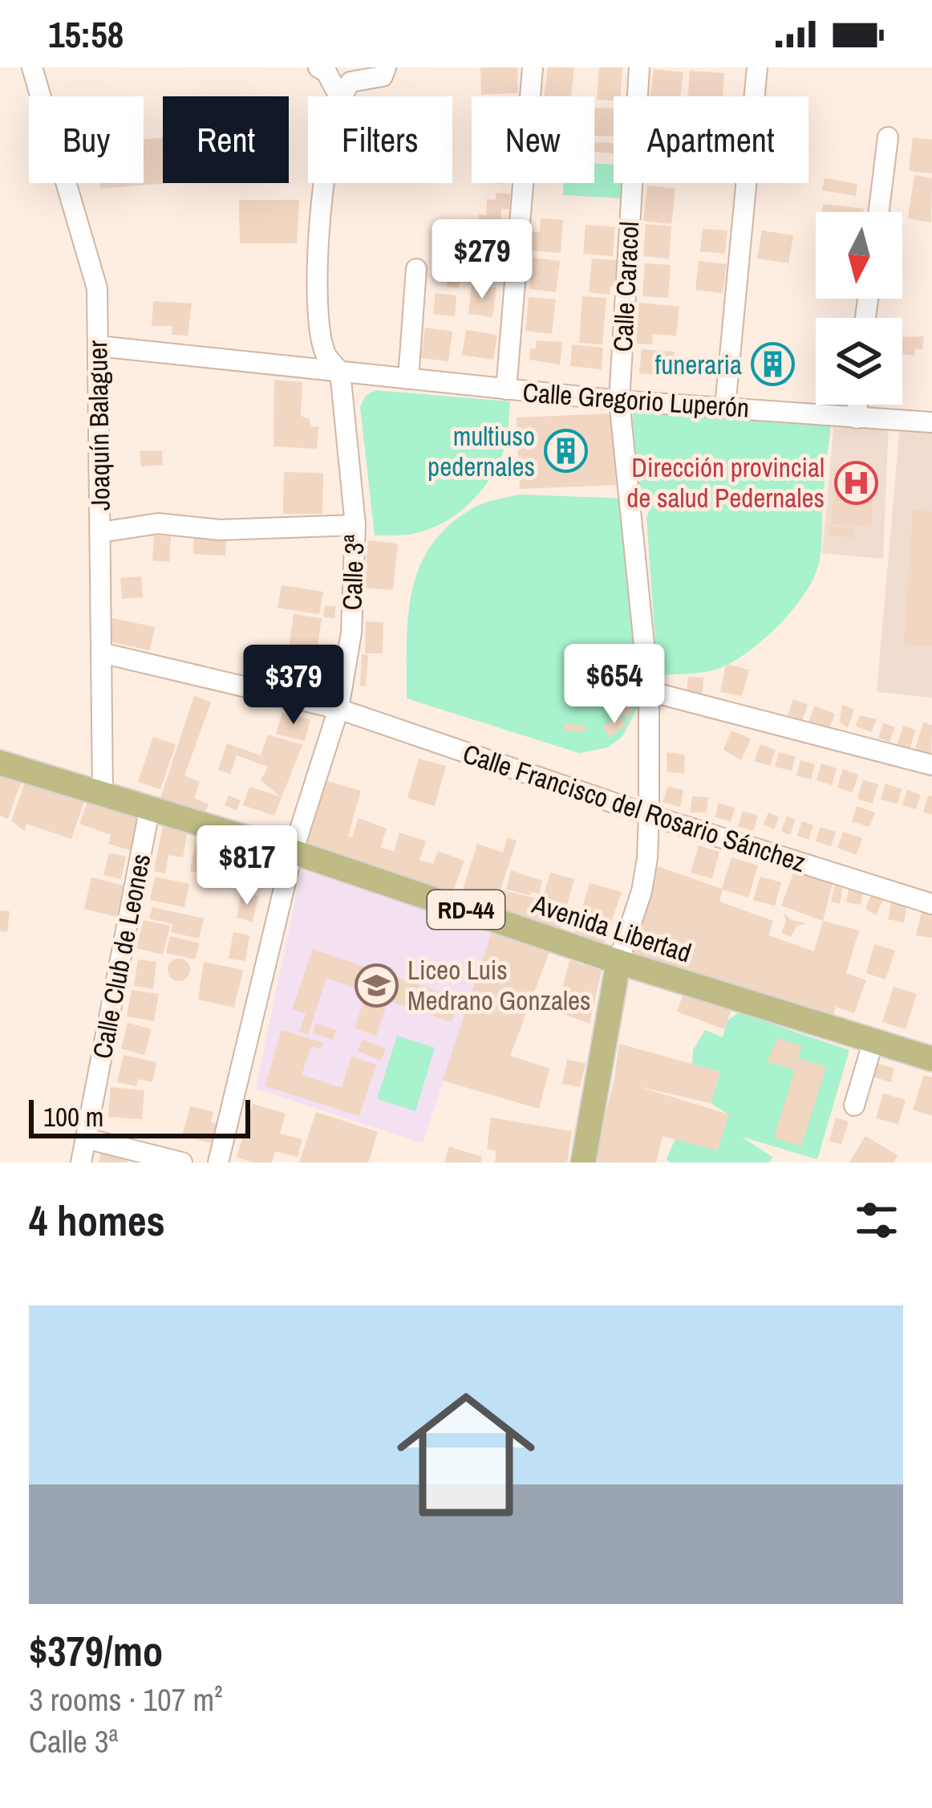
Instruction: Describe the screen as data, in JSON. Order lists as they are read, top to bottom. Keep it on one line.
{"streets":{"main road":["RD-44","Avenida Libertad"],"street":["Calle Caracol","Calle Gregorio Luperón","Joaquín Balaguer","Calle 3ª","Calle Francisco del Rosario Sánchez","Calle Club de Leones"]},"crossings":[["Calle Caracol","Calle Gregorio Luperón"],["Calle Caracol","Calle Francisco del Rosario Sánchez"],["Calle Caracol","Avenida Libertad"],["Calle Gregorio Luperón","Joaquín Balaguer"],["Calle Gregorio Luperón","Calle 3ª"],["Joaquín Balaguer","Calle Francisco del Rosario Sánchez"],["Joaquín Balaguer","Avenida Libertad"],["Calle 3ª","Calle Francisco del Rosario Sánchez"],["Calle 3ª","Avenida Libertad"],["Avenida Libertad","Calle Club de Leones"]],"places":{"building":["funeraria","multiuso pedernales"],"hospital":["Dirección provincial de salud Pedernales"],"school or university":["Liceo Luis Medrano Gonzales"]},"scale_bar":"100 m","north":"bottom","page":{"status":"15:58","chip":["Buy","Rent","Filters","New","Apartment"],"price":["$279","$654","$379","$817"],"scale":"100 m","heading":"4 homes","list":[{"name":"$379/mo","note":"3 rooms · 107 m² · Calle 3ª"}]}}
